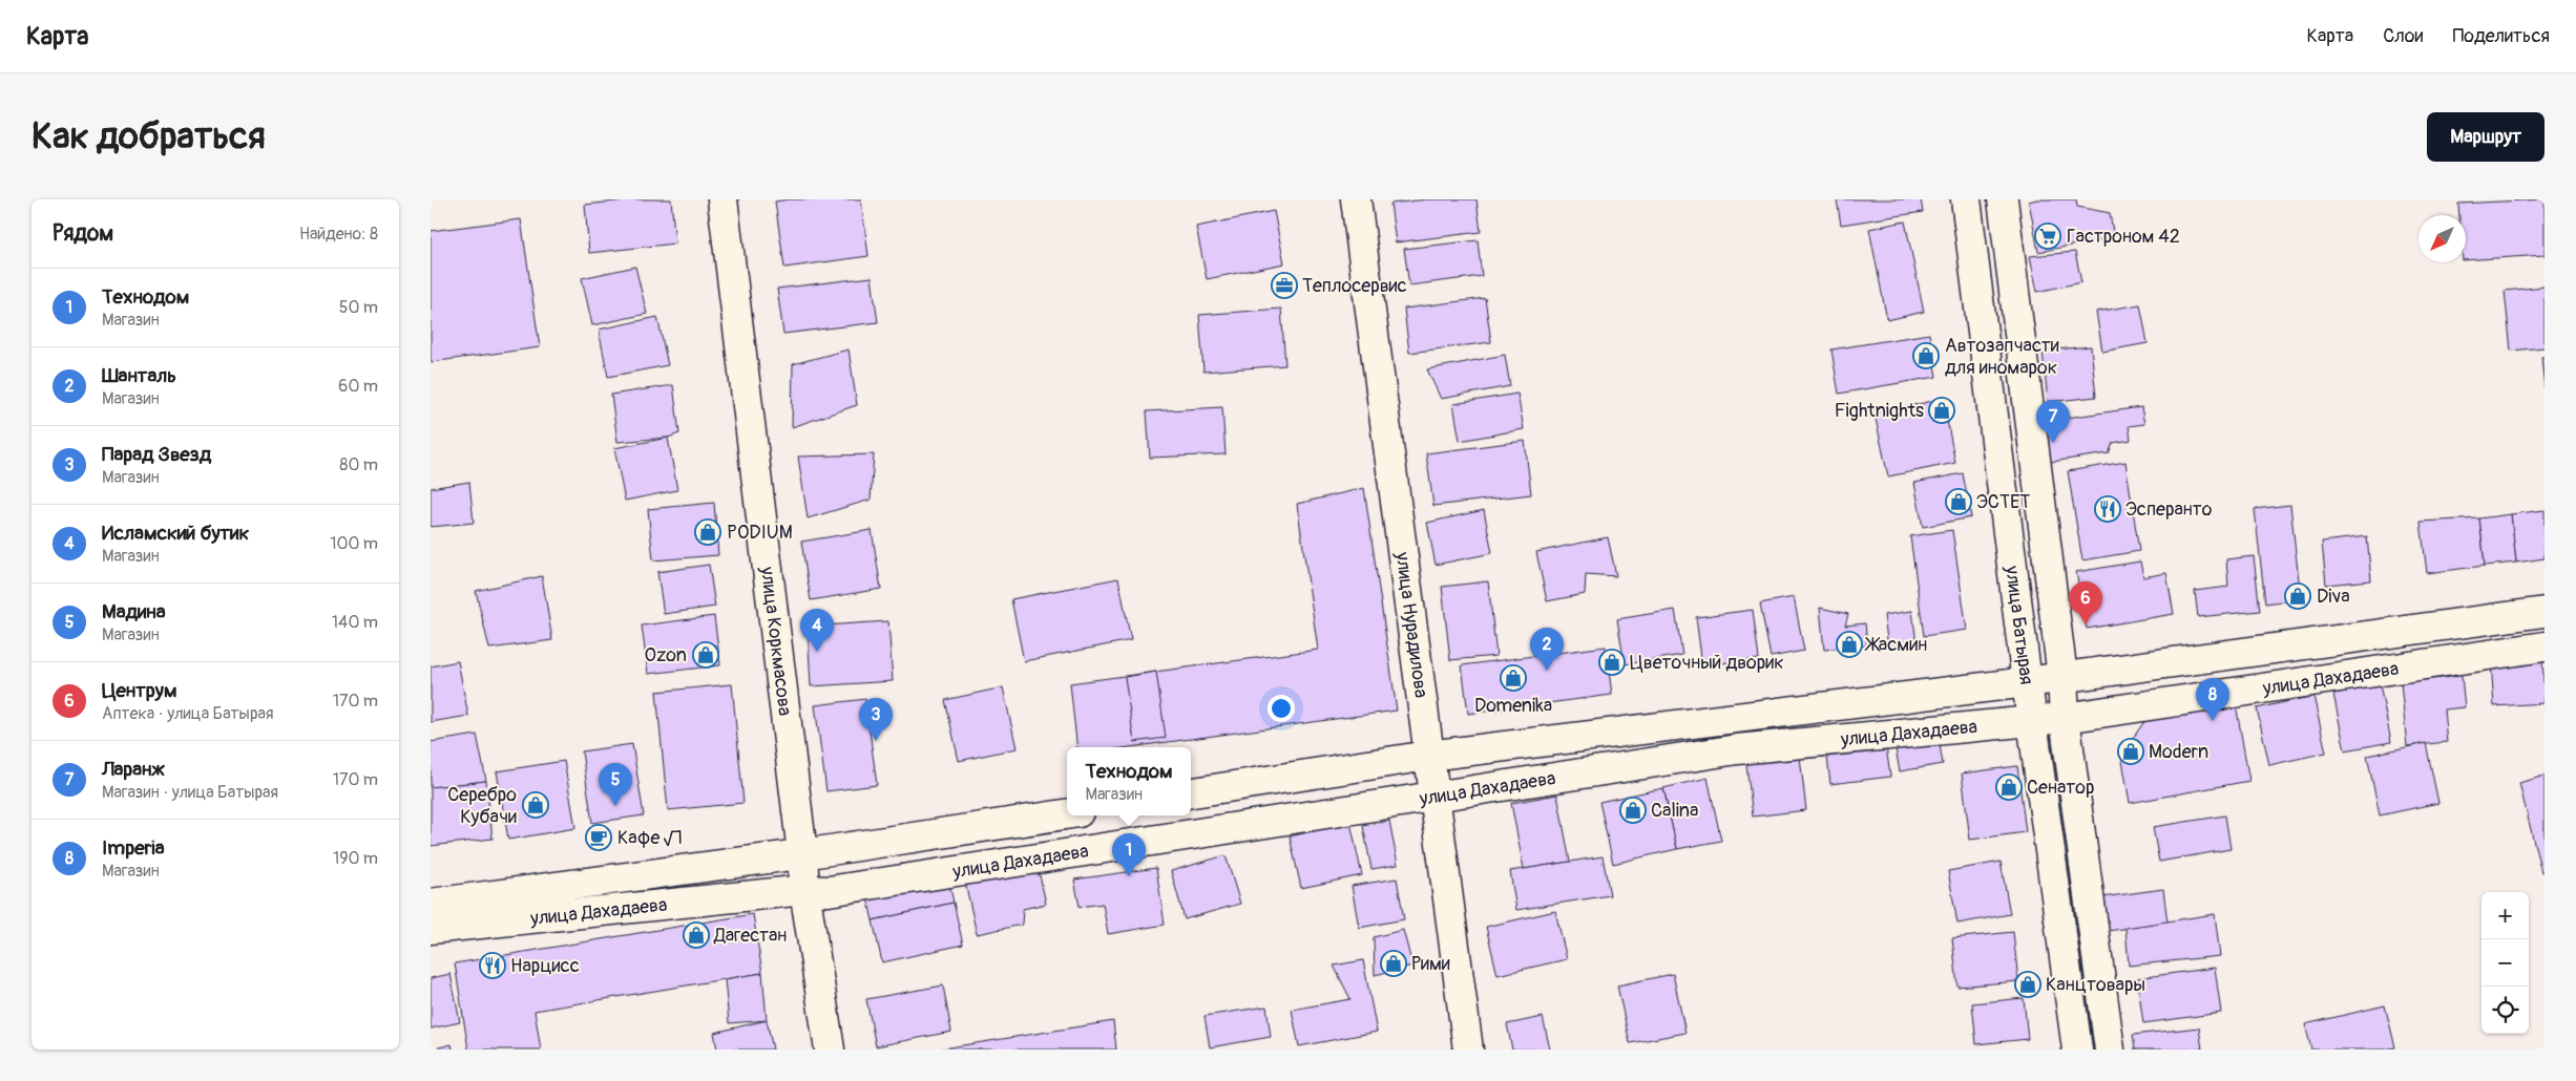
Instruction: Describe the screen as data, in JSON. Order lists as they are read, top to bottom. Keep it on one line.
{"streets":{"main road":["улица Нурадилова","улица Батырая","улица Коркмасова","улица Дахадаева"]},"crossings":[["улица Нурадилова","улица Дахадаева"],["улица Батырая","улица Дахадаева"],["улица Коркмасова","улица Дахадаева"]],"places":{"supermarket":["Гастроном 42"],"office":["Теплосервис"],"shop":["Автозапчасти для иномарок","Fightnights","ЭСТЕТ","PODIUM","Diva","Жасмин","Ozon","Цветочный дворик","Domenika","Modern","Сенатор","Серебро Кубачи","Calina","Дагестан","Рими","Канцтовары"],"restaurant":["Эсперанто","Нарцисс"],"cafe":["Кафе √1"]},"north":"bottom left","page":{"header":"Карта","nav":["Карта","Слои","Поделиться"],"buttons":"Маршрут","title":"Как добраться","heading":["Рядом","Найдено: 8"],"list":[{"mark":"1","name":"Технодом","note":"Магазин","value":"50 m"},{"mark":"2","name":"Шанталь","note":"Магазин","value":"60 m"},{"mark":"3","name":"Парад Звезд","note":"Магазин","value":"80 m"},{"mark":"4","name":"Исламский бутик","note":"Магазин","value":"100 m"},{"mark":"5","name":"Мадина","note":"Магазин","value":"140 m"},{"mark":"6","name":"Центрум","note":"Аптека · улица Батырая","value":"170 m"},{"mark":"7","name":"Ларанж","note":"Магазин · улица Батырая","value":"170 m"},{"mark":"8","name":"Imperia","note":"Магазин","value":"190 m"}],"pins":["7","6","4","2","8","3","5","1"],"popup":["Технодом","Магазин"],"map_buttons":["+","−"]}}
